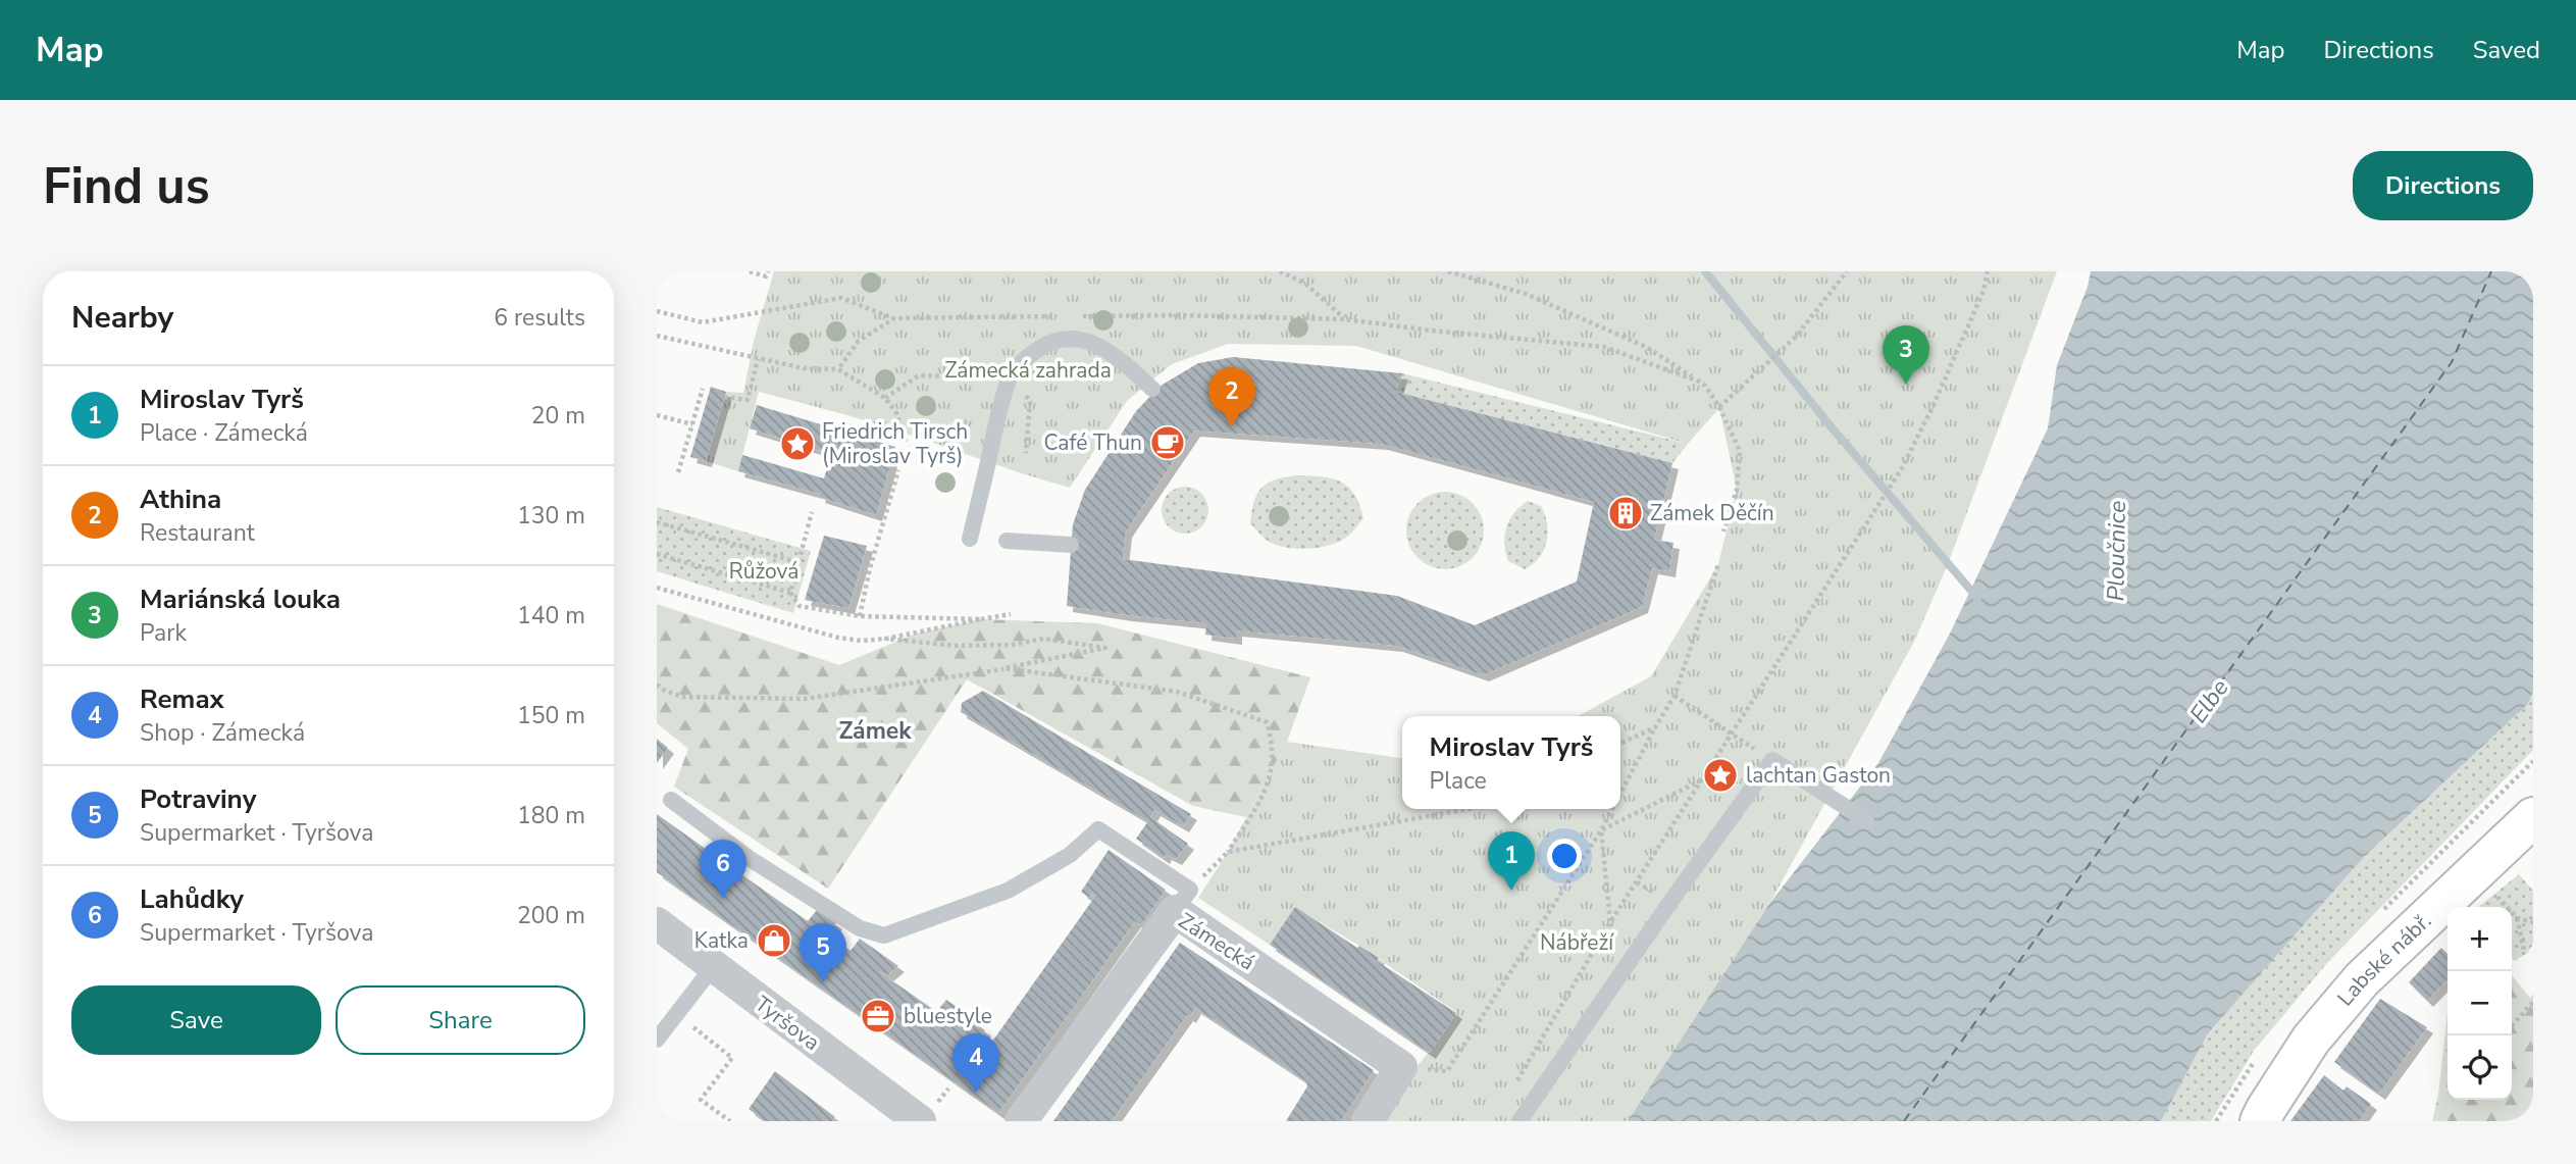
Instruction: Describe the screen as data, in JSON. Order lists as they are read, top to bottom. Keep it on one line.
{"streets":{"street":["Zámecká","Labské nábř.","Tyršova"]},"districts":["Zámek"],"water":["Ploučnice","Elbe"],"parks":["Zámecká zahrada","Růžová","Nábřeží"],"places":{"cafe":["Café Thun"],"place":["Friedrich Tirsch (Miroslav Tyrš)","lachtan Gaston"],"building":["Zámek Děčín"],"shop":["Katka"],"office":["bluestyle"]},"page":{"header":"Map","nav":["Map","Directions","Saved"],"buttons":["Directions",["Save","Share"]],"title":"Find us","heading":["Nearby","6 results"],"pins":["3","2","1","6","5","4"],"list":[{"mark":"1","name":"Miroslav Tyrš","note":"Place · Zámecká","value":"20 m"},{"mark":"2","name":"Athina","note":"Restaurant","value":"130 m"},{"mark":"3","name":"Mariánská louka","note":"Park","value":"140 m"},{"mark":"4","name":"Remax","note":"Shop · Zámecká","value":"150 m"},{"mark":"5","name":"Potraviny","note":"Supermarket · Tyršova","value":"180 m"},{"mark":"6","name":"Lahůdky","note":"Supermarket · Tyršova","value":"200 m"}],"popup":["Miroslav Tyrš","Place"],"map_buttons":["+","−"]}}
